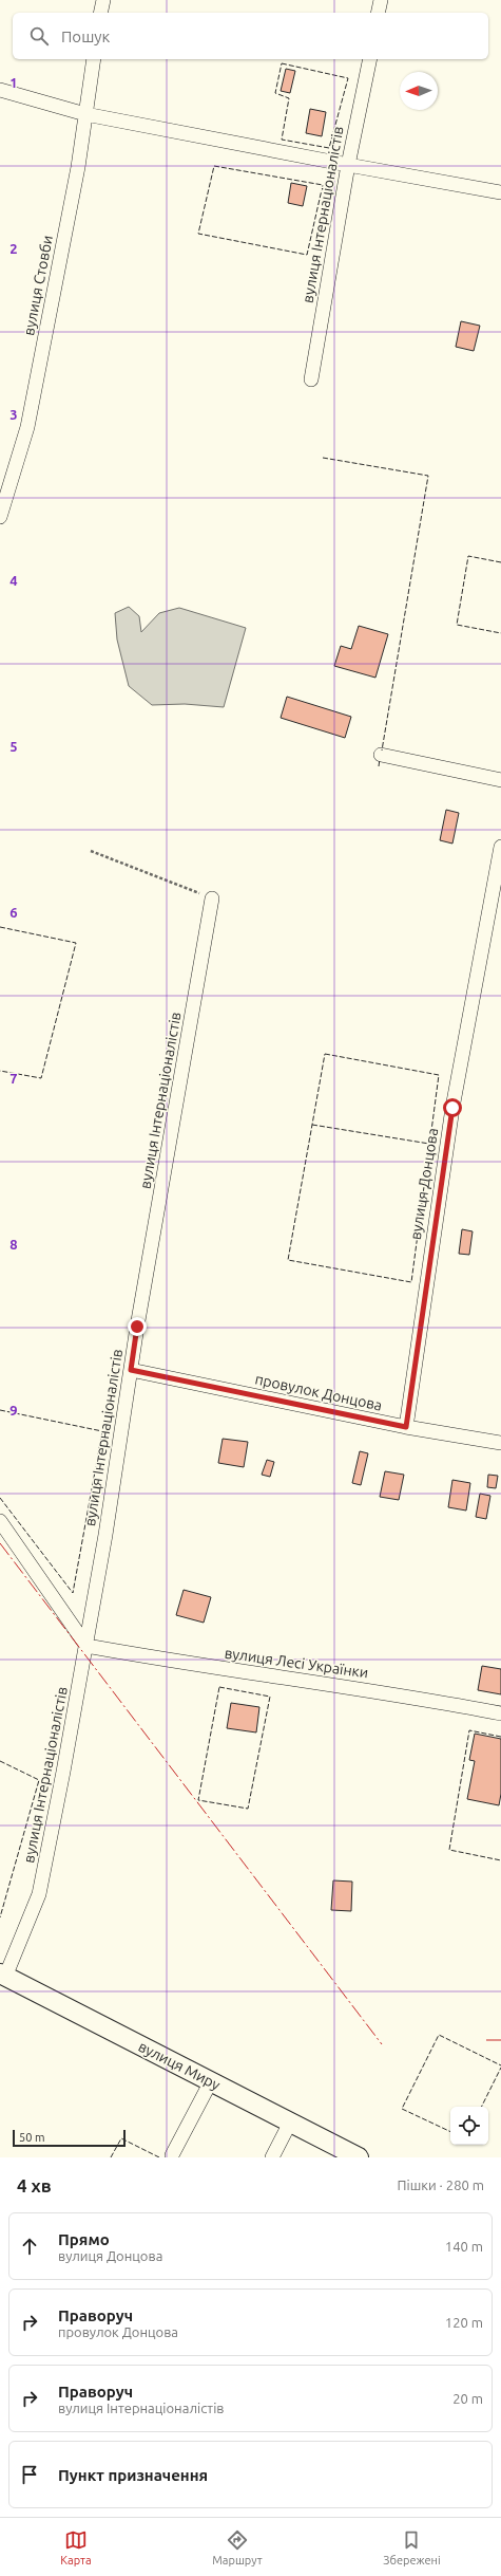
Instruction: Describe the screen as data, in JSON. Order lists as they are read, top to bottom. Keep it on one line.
{"streets":{"street":["вулиця Інтернаціоналістів","вулиця Стовби","вулиця Донцова","провулок Донцова","вулиця Лесі Українки","вулиця Миру"]},"crossings":[["вулиця Інтернаціоналістів","провулок Донцова"],["вулиця Інтернаціоналістів","вулиця Лесі Українки"],["вулиця Інтернаціоналістів","вулиця Миру"],["вулиця Донцова","провулок Донцова"]],"scale_bar":"50 m","north":"left","page":{"search":"Пошук","scale":"50 m","heading":["4 хв","Пішки · 280 m"],"list":[["Прямо","вулиця Донцова","140 m"],["Праворуч","провулок Донцова","120 m"],["Праворуч","вулиця Інтернаціоналістів","20 m"],"Пункт призначення"],"nav":["Карта","Маршрут","Збережені"]},"grid":{"rows":["1","2","3","4","5","6","7","8","9"]}}
